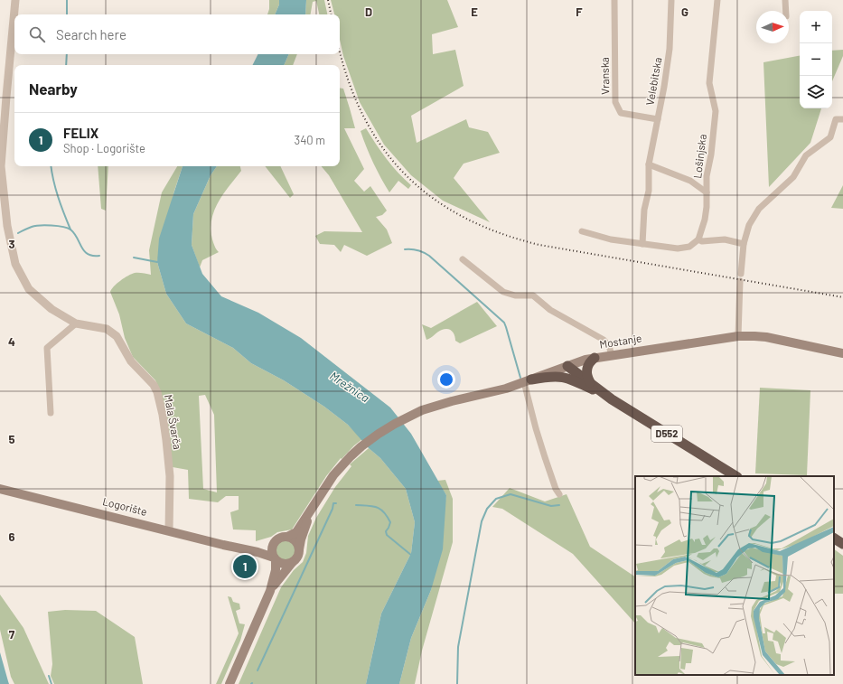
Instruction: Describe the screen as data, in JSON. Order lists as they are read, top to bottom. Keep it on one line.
{"streets":{"highway":["D552"],"main road":["Mostanje","Logorište"],"street":["Vranska","Velebitska","Lošinjska","Mala Švarča"]},"crossings":[["Vranska","Velebitska"],["Mostanje","D552"],["Mala Švarča","Logorište"]],"water":["Mrežnica"],"north":"right","page":{"map_buttons":["+","−"],"search":"Search here","heading":"Nearby","list":[{"mark":"1","name":"FELIX","note":"Shop · Logorište","value":"340 m"}],"pins":"1"},"grid":{"columns":["D","E","F","G"],"rows":["3","4","5","6","7"]}}
